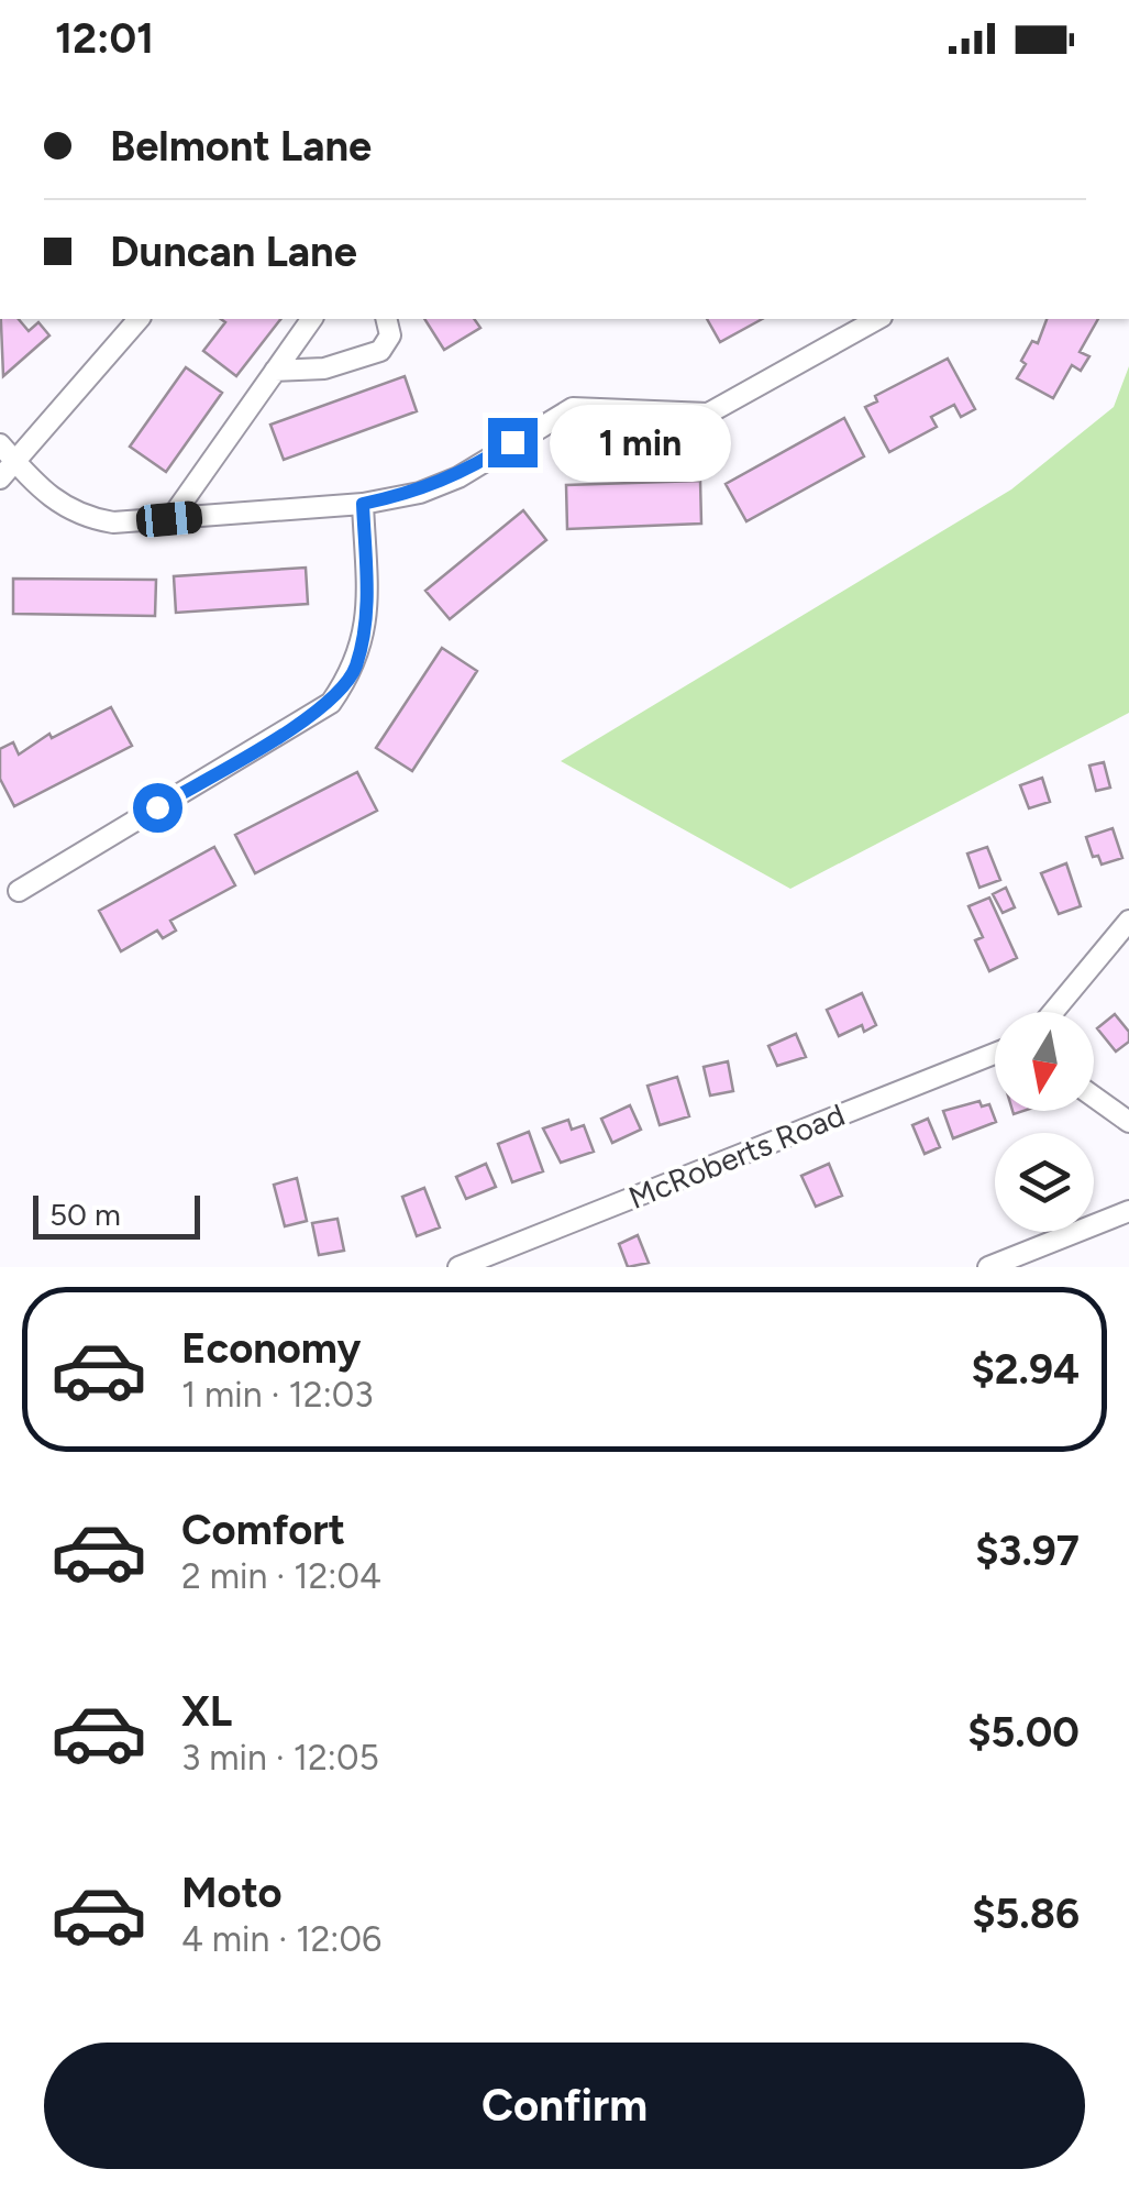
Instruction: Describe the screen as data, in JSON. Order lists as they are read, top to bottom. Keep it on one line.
{"streets":{"street":["McRoberts Road"]},"scale_bar":"50 m","north":"bottom","page":{"status":"12:01","banner":["Belmont Lane","Duncan Lane"],"bubble":"1 min","scale":"50 m","list":[{"name":"Economy","note":"1 min · 12:03","value":"$2.94"},{"name":"Comfort","note":"2 min · 12:04","value":"$3.97"},{"name":"XL","note":"3 min · 12:05","value":"$5.00"},{"name":"Moto","note":"4 min · 12:06","value":"$5.86"}],"buttons":"Confirm"}}
